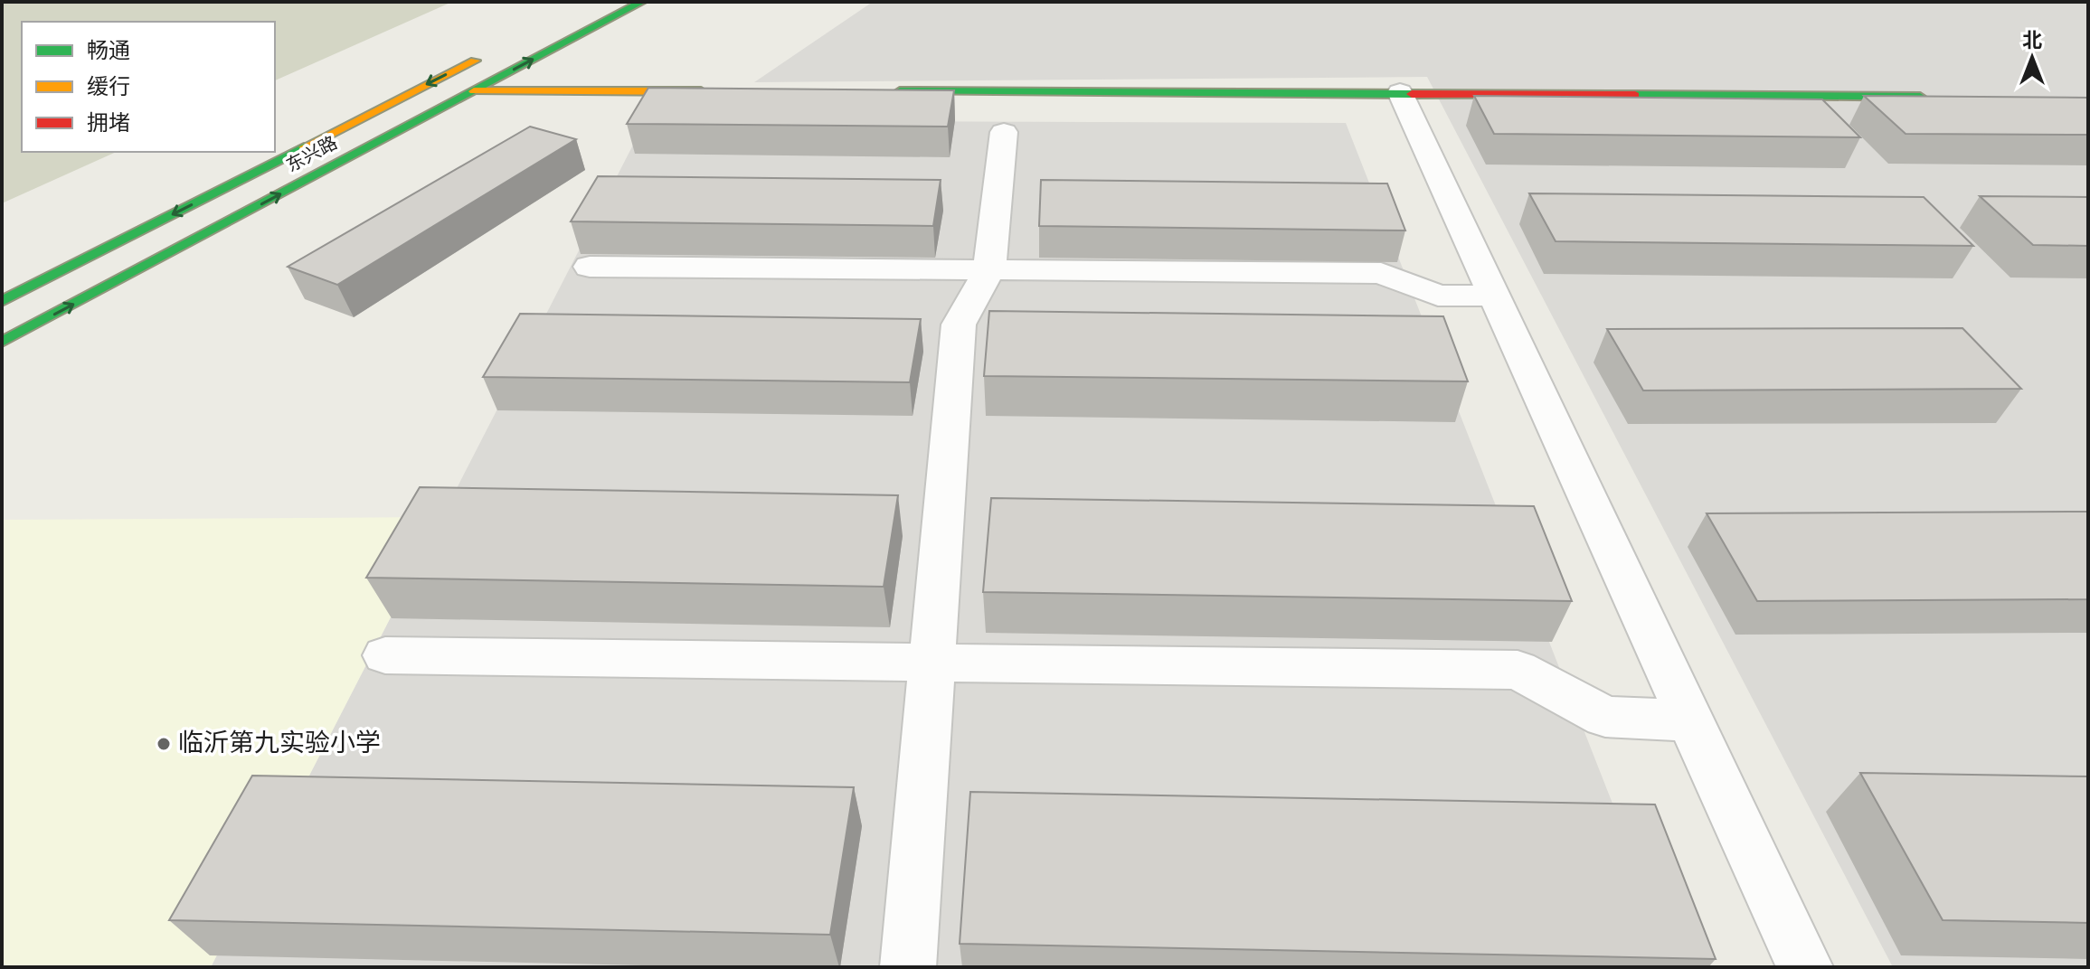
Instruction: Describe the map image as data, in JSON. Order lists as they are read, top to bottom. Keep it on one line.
{"streets":{"street":["东兴路"]},"places":["临沂第九实验小学"],"legend":["畅通","缓行","拥堵"],"north":"top"}
